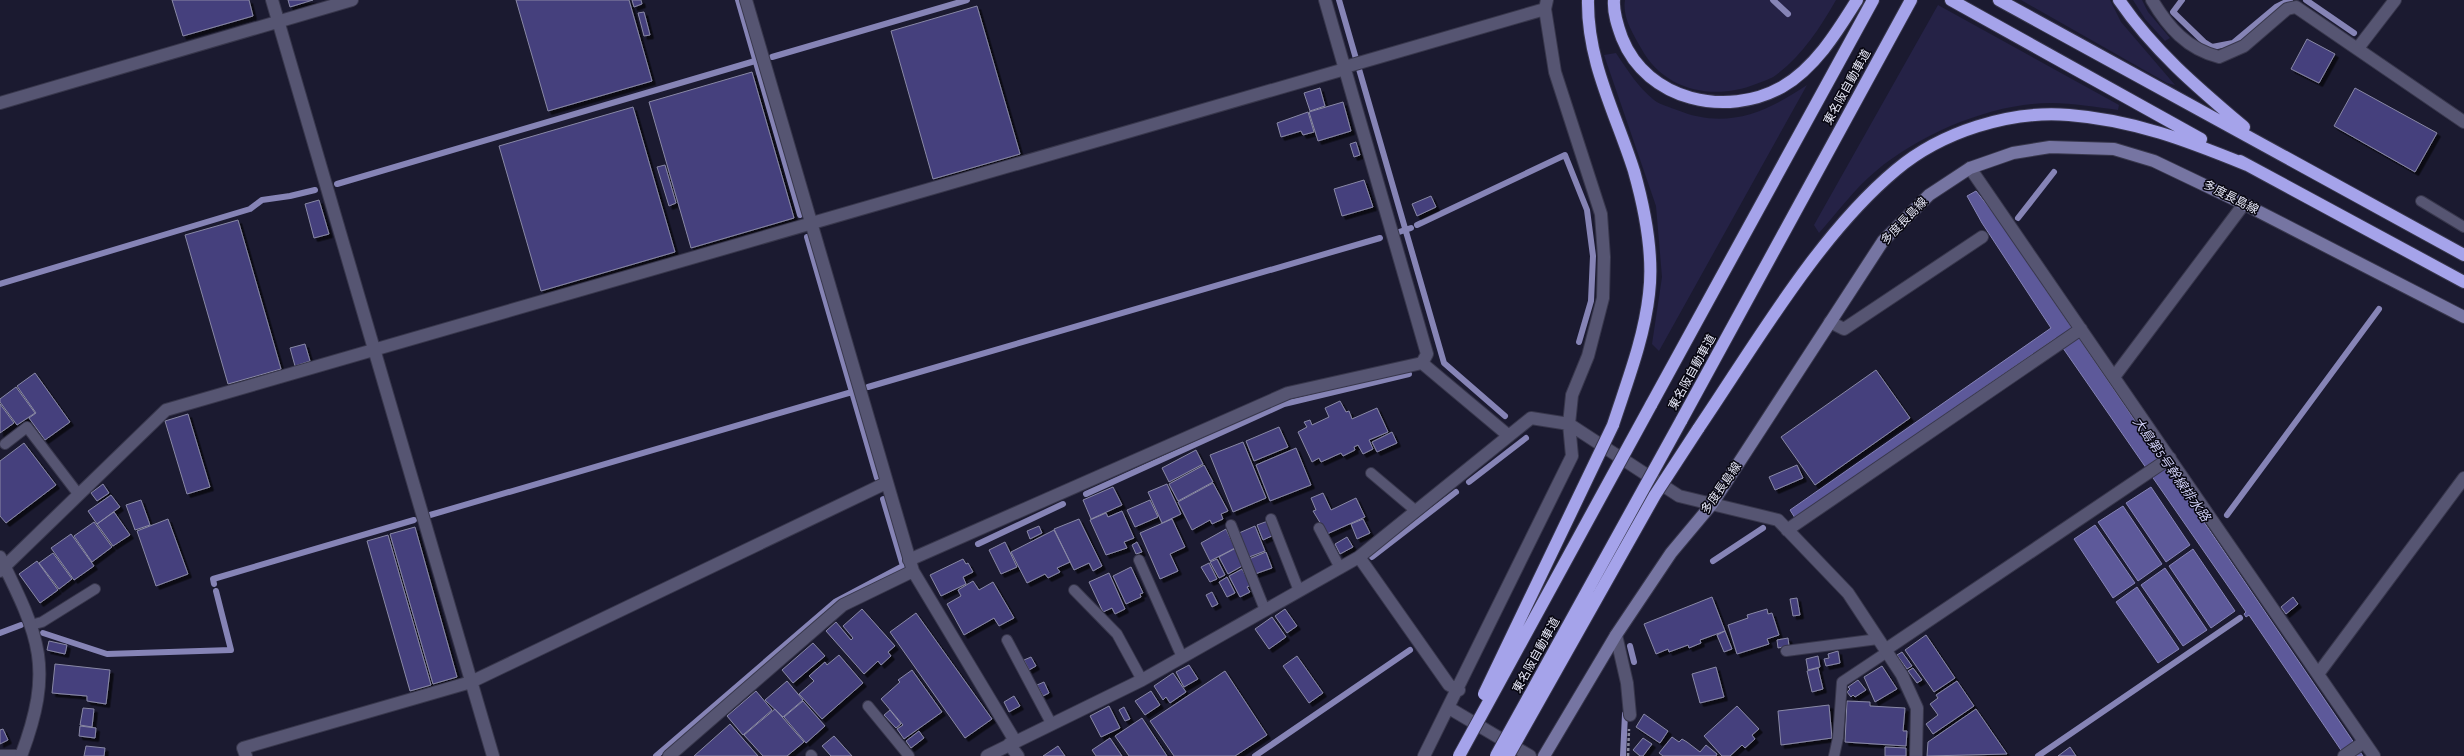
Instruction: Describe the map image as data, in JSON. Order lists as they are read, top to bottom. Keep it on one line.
{"streets":{"highway":["東名阪自動車道"],"main road":["多度長島線"]},"water":["大島第5号幹線排水路"]}
